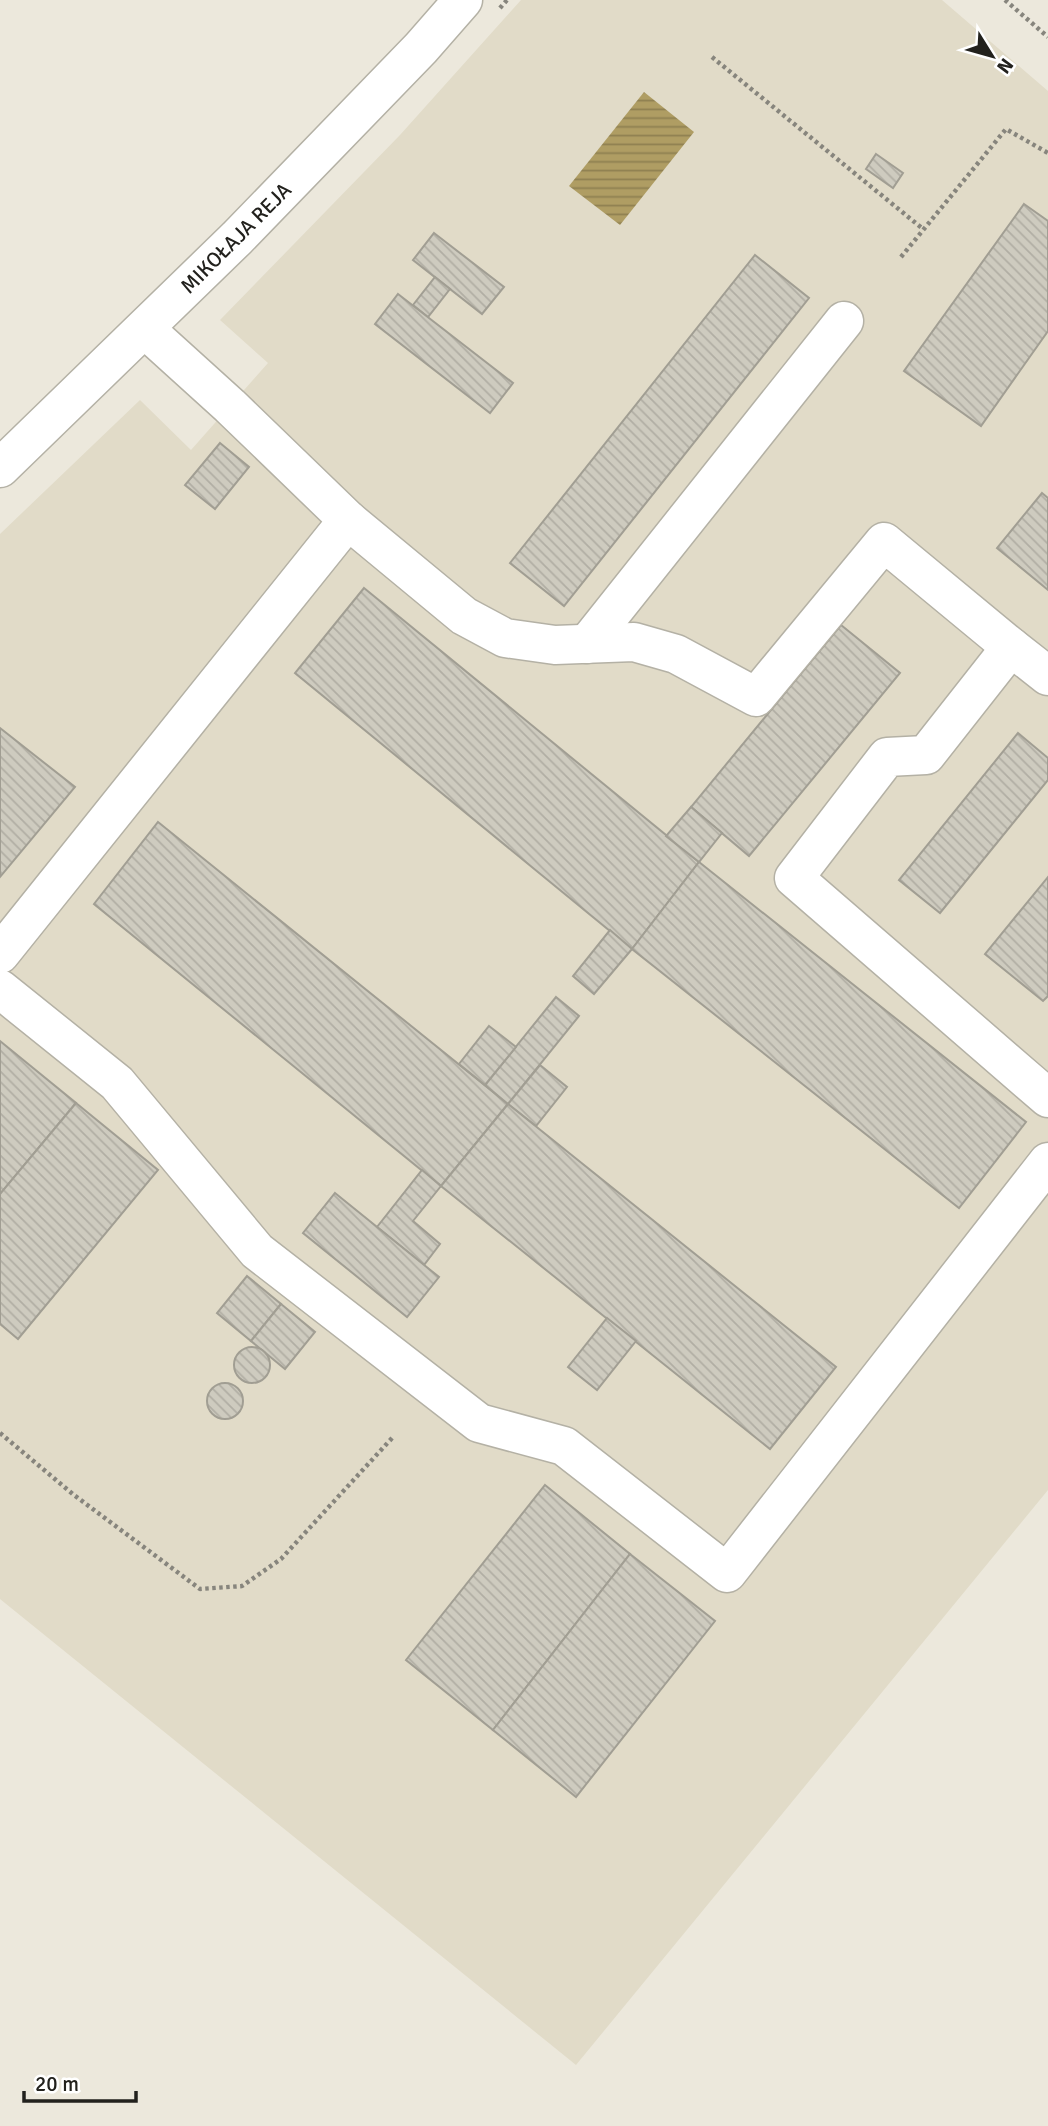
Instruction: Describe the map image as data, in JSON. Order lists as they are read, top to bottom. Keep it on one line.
{"streets":{"street":["MIKOŁAJA REJA"]},"scale_bar":"20 m","north":"bottom right"}
